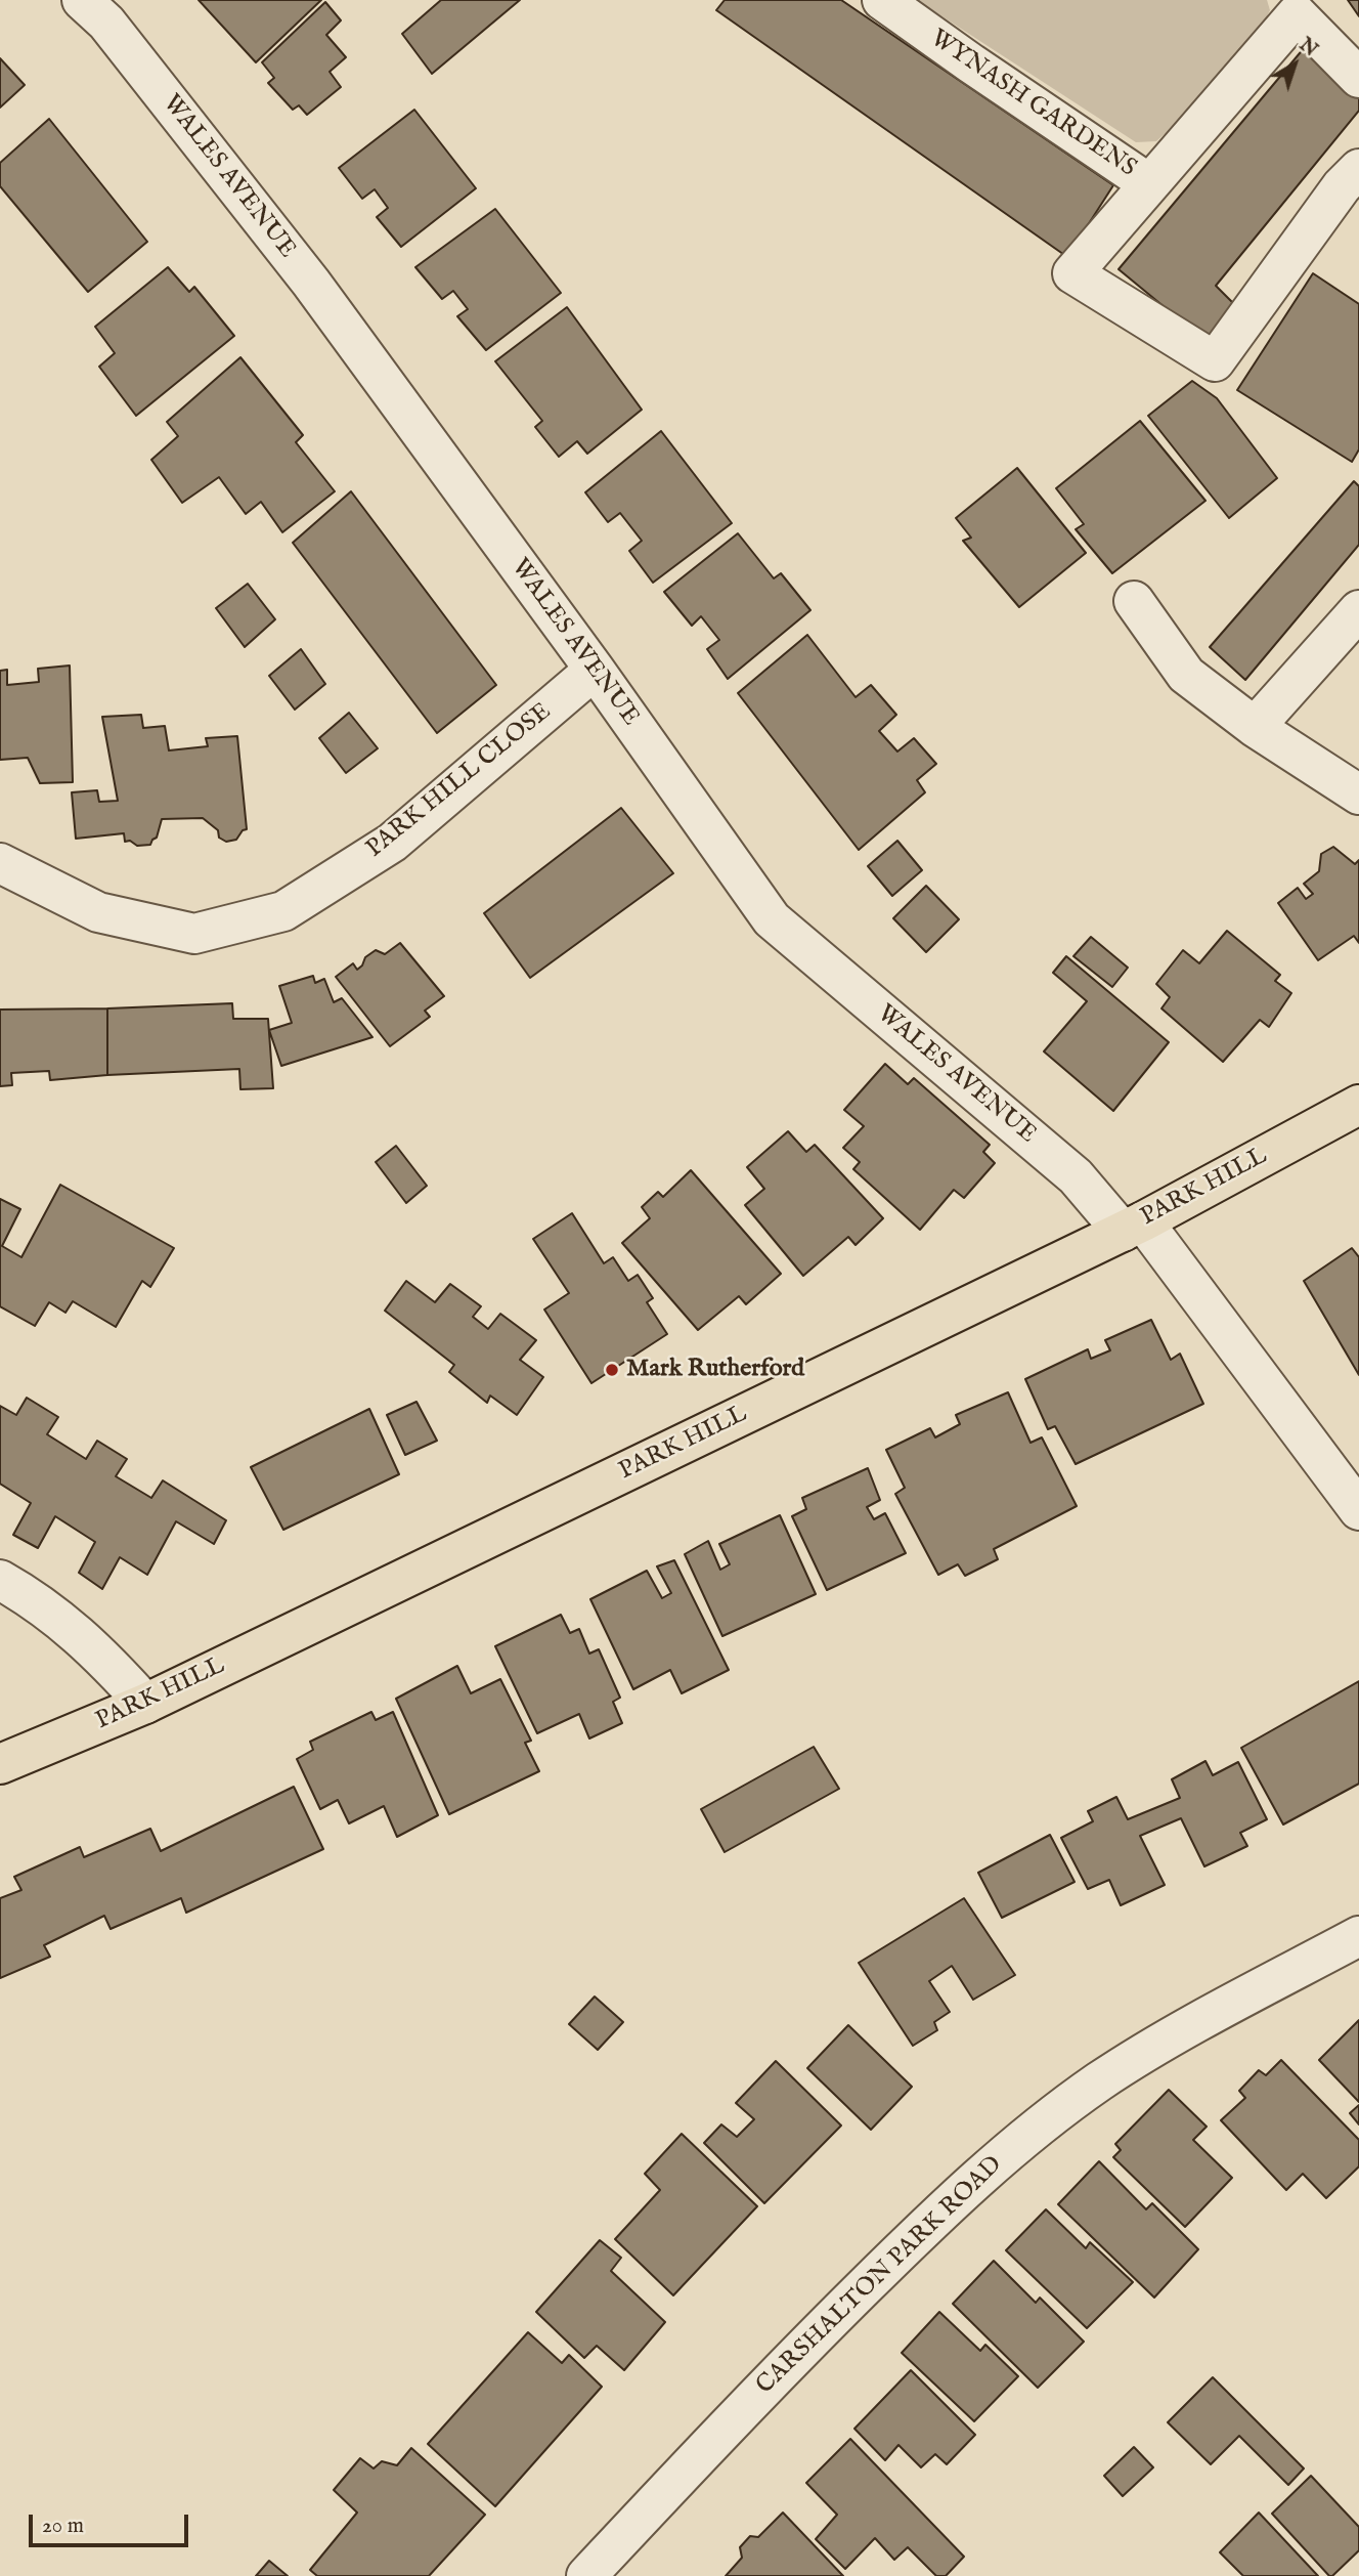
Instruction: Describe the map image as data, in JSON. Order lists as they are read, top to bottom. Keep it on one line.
{"streets":{"main road":["PARK HILL"],"street":["WYNASH GARDENS","WALES AVENUE","PARK HILL CLOSE","CARSHALTON PARK ROAD"]},"crossings":[["WALES AVENUE","PARK HILL CLOSE"],["WALES AVENUE","PARK HILL"]],"places":["Mark Rutherford"],"scale_bar":"20 m","north":"top right"}
